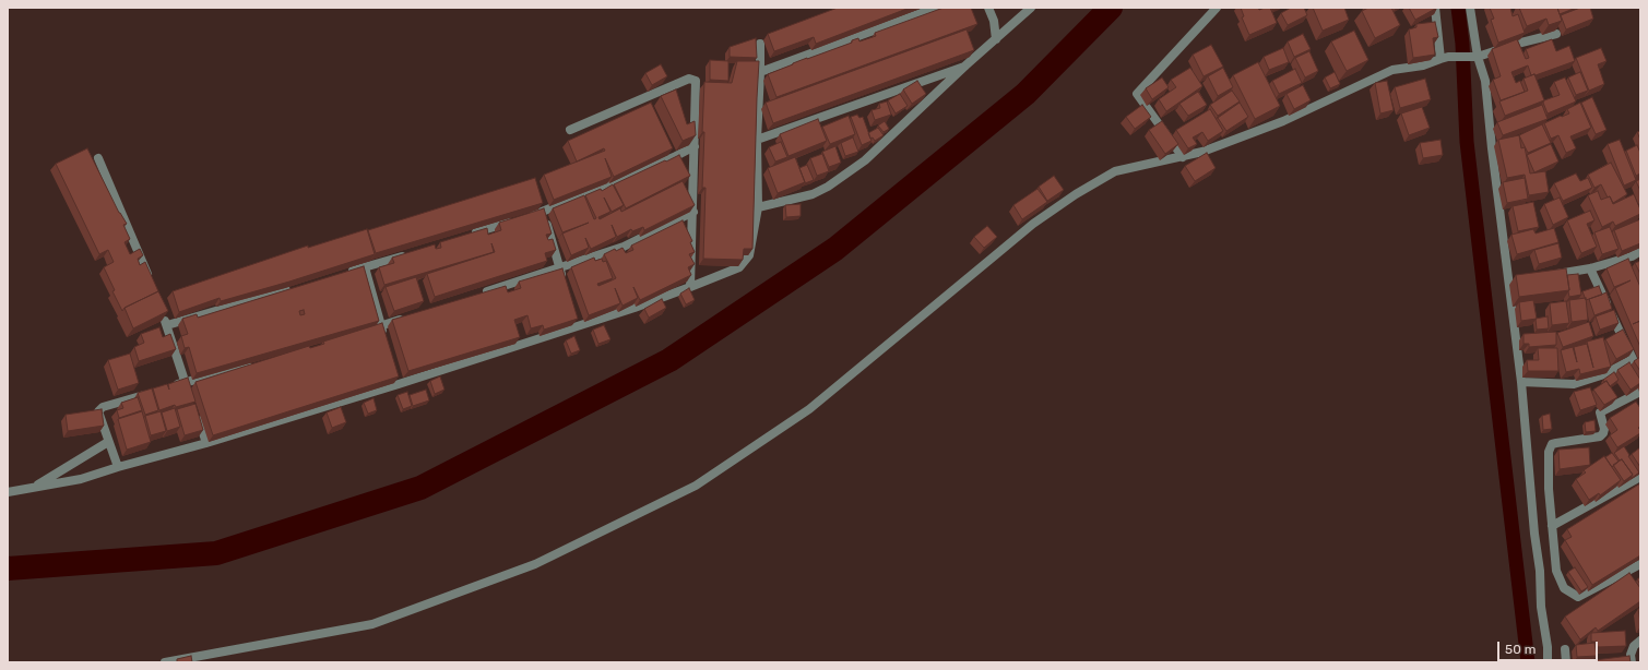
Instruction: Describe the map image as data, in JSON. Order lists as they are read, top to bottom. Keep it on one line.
{"scale_bar":"50 m"}
